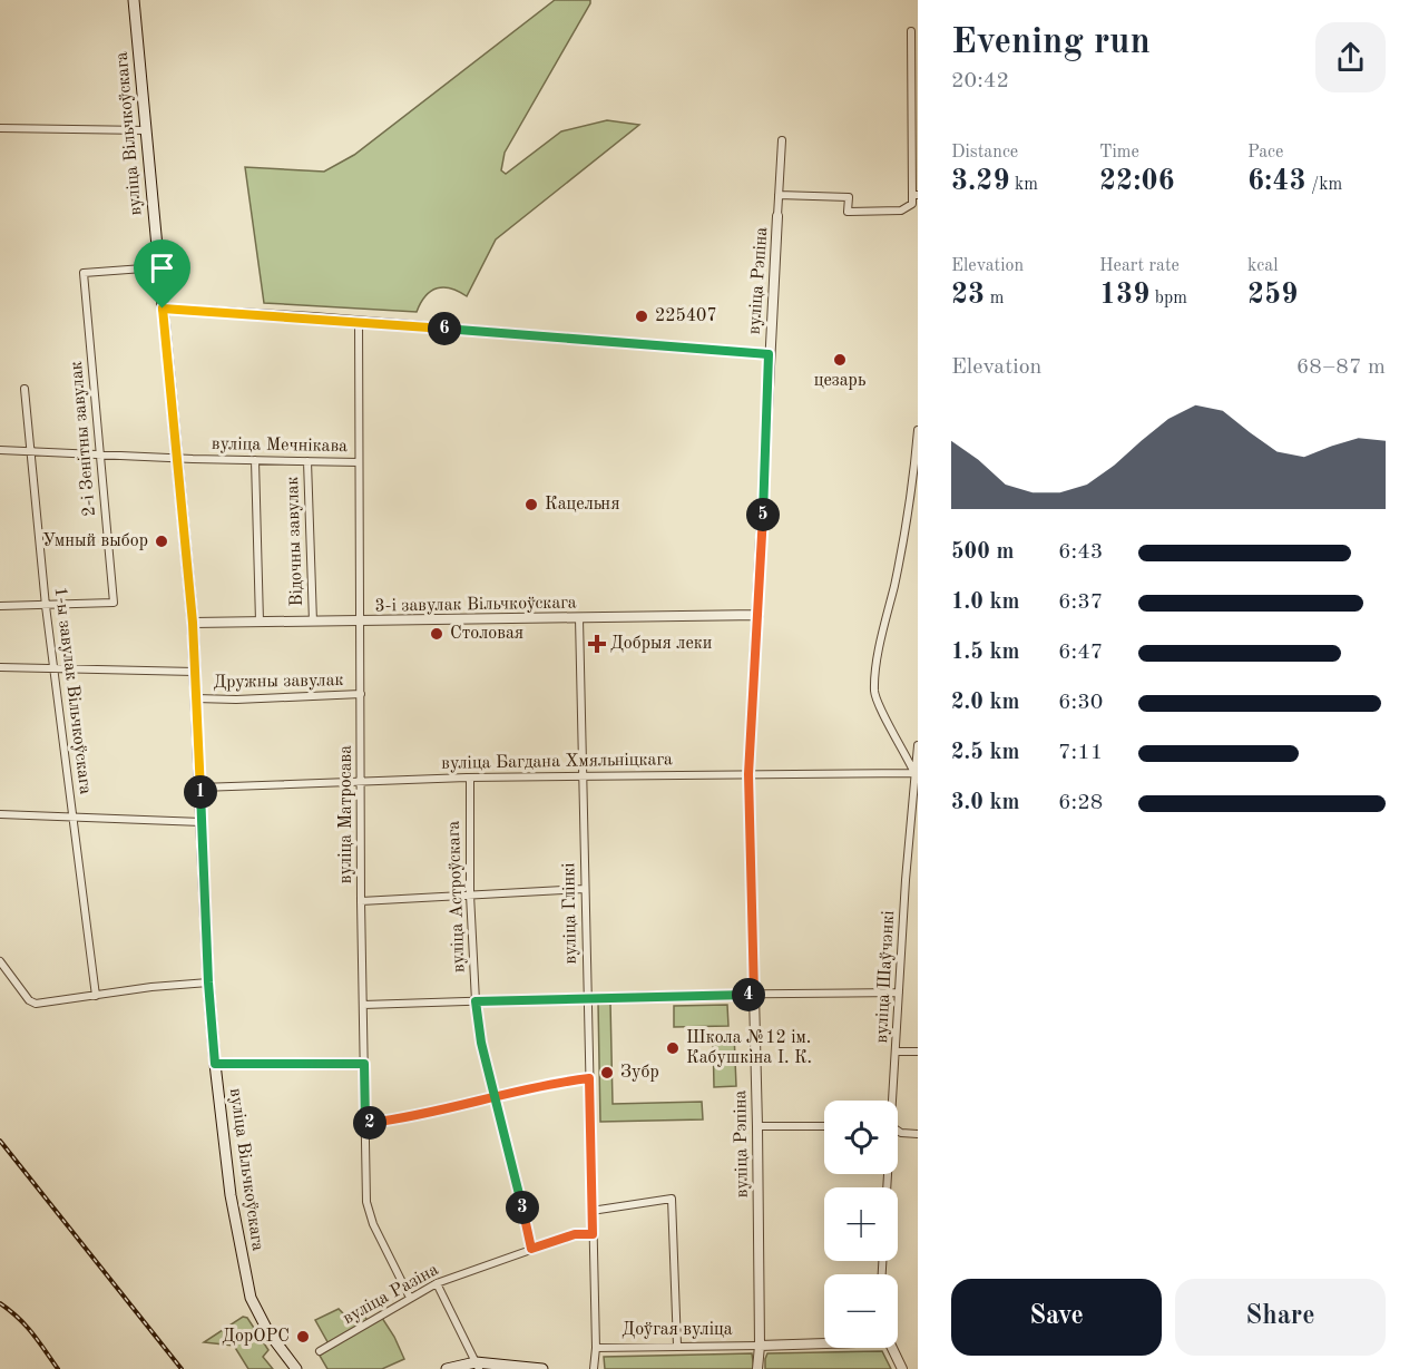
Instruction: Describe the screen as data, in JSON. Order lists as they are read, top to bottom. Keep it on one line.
{"streets":{"main road":["вуліца Вільчкоўскага"],"street":["вуліца Рэпіна","2-і Зенітны завулак","вуліца Мечнікава","Відочны завулак","3-і завулак Вільчкоўскага","Дружны завулак","1-ы завулак Вільчкоўскага","вуліца Багдана Хмяльніцкага","вуліца Матросава","вуліца Астроўскага","вуліца Глінкі","вуліца Шаўчэнкі","вуліца Разіна","Доўгая вуліца"]},"crossings":[["вуліца Вільчкоўскага","2-і Зенітны завулак"],["вуліца Вільчкоўскага","вуліца Мечнікава"],["вуліца Вільчкоўскага","3-і завулак Вільчкоўскага"],["вуліца Вільчкоўскага","Дружны завулак"],["вуліца Вільчкоўскага","вуліца Багдана Хмяльніцкага"],["вуліца Рэпіна","3-і завулак Вільчкоўскага"],["вуліца Рэпіна","вуліца Багдана Хмяльніцкага"],["вуліца Рэпіна","Доўгая вуліца"],["2-і Зенітны завулак","вуліца Мечнікава"],["2-і Зенітны завулак","1-ы завулак Вільчкоўскага"],["вуліца Мечнікава","Відочны завулак"],["вуліца Мечнікава","1-ы завулак Вільчкоўскага"],["вуліца Мечнікава","вуліца Матросава"],["Відочны завулак","3-і завулак Вільчкоўскага"],["3-і завулак Вільчкоўскага","вуліца Матросава"],["3-і завулак Вільчкоўскага","вуліца Глінкі"],["Дружны завулак","вуліца Матросава"],["вуліца Багдана Хмяльніцкага","вуліца Матросава"],["вуліца Багдана Хмяльніцкага","вуліца Астроўскага"],["вуліца Багдана Хмяльніцкага","вуліца Глінкі"],["вуліца Багдана Хмяльніцкага","вуліца Шаўчэнкі"],["вуліца Матросава","вуліца Разіна"],["вуліца Астроўскага","вуліца Разіна"],["вуліца Глінкі","вуліца Разіна"],["вуліца Глінкі","Доўгая вуліца"]],"places":{"other":["225407","цезарь","Кацельня","Умный выбор","Столовая","Школа №12 ім. Кабушкіна І. К.","Зубр","ДорОРС"],"health":["Добрыя леки"]},"page":{"heading":["Evening run","20:42"],"stats":[["Distance","3.29 km"],["Time","22:06"],["Pace","6:43 /km"],["Elevation","23 m"],["Heart rate","139 bpm"],["kcal","259"]],"pins":["6","5","1","4","2","3"],"chart":["Elevation","68–87 m"],"list":[{"name":"500 m","note":"6:43"},{"name":"1.0 km","note":"6:37"},{"name":"1.5 km","note":"6:47"},{"name":"2.0 km","note":"6:30"},{"name":"2.5 km","note":"7:11"},{"name":"3.0 km","note":"6:28"}],"map_buttons":["+","−"],"buttons":["Save","Share"]}}
